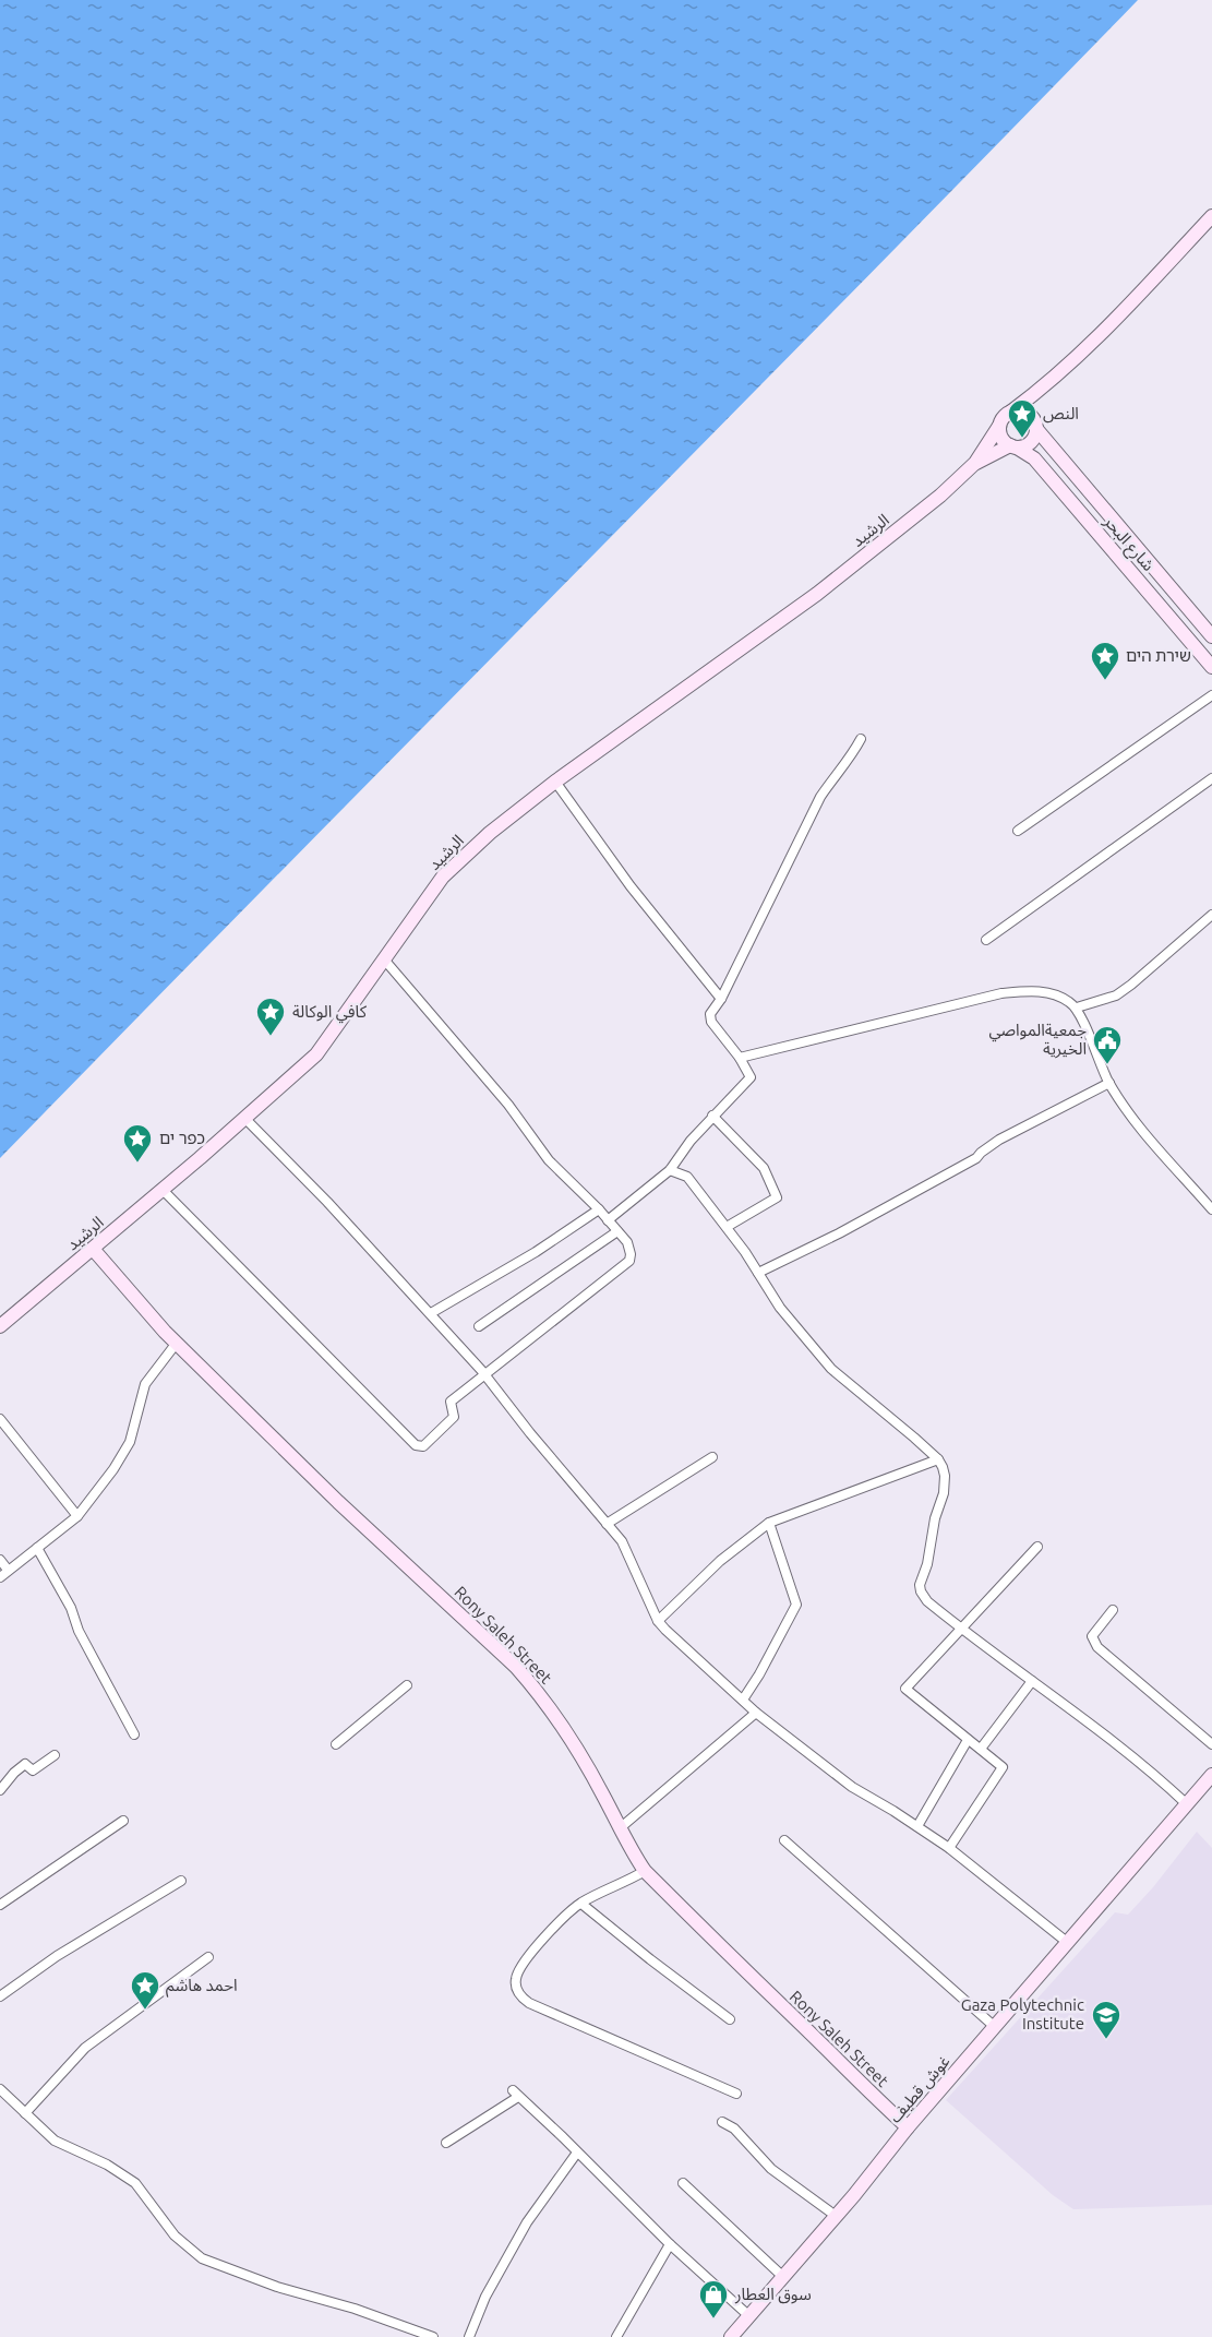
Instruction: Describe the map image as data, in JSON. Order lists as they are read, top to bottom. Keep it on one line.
{"streets":{"main road":["الرشيد","شارع البحر","Rony Saleh Street","غوش قطيف"]},"crossings":[["الرشيد","شارع البحر"],["الرشيد","Rony Saleh Street"],["Rony Saleh Street","غوش قطيف"]],"places":{"place":["النص","שירת הים","كافي الوكالة","כפר ים","احمد هاشم"],"public building":["جمعيةالمواصي الخيرية"],"school or university":["Gaza Polytechnic Institute"],"shop":["سوق العطار"]}}
